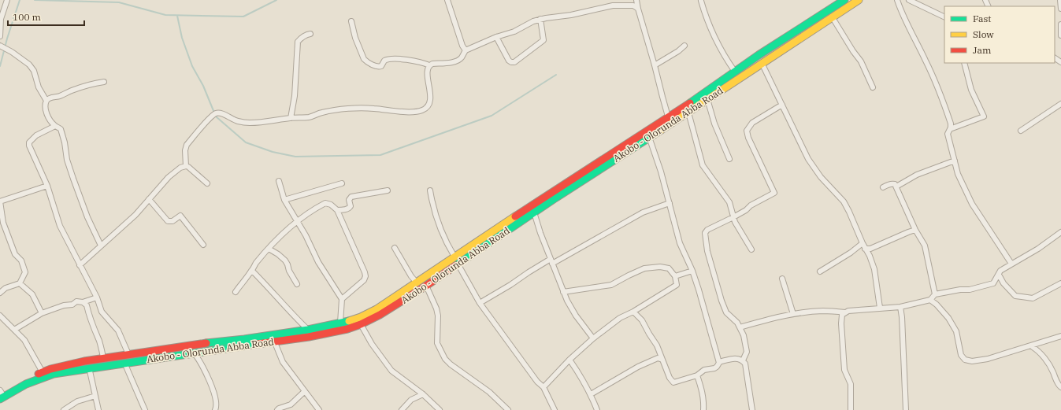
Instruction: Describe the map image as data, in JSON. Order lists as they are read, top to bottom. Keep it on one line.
{"streets":{"main road":["Akobo - Olorunda Abba Road"]},"legend":["Fast","Slow","Jam"],"scale_bar":"100 m"}
